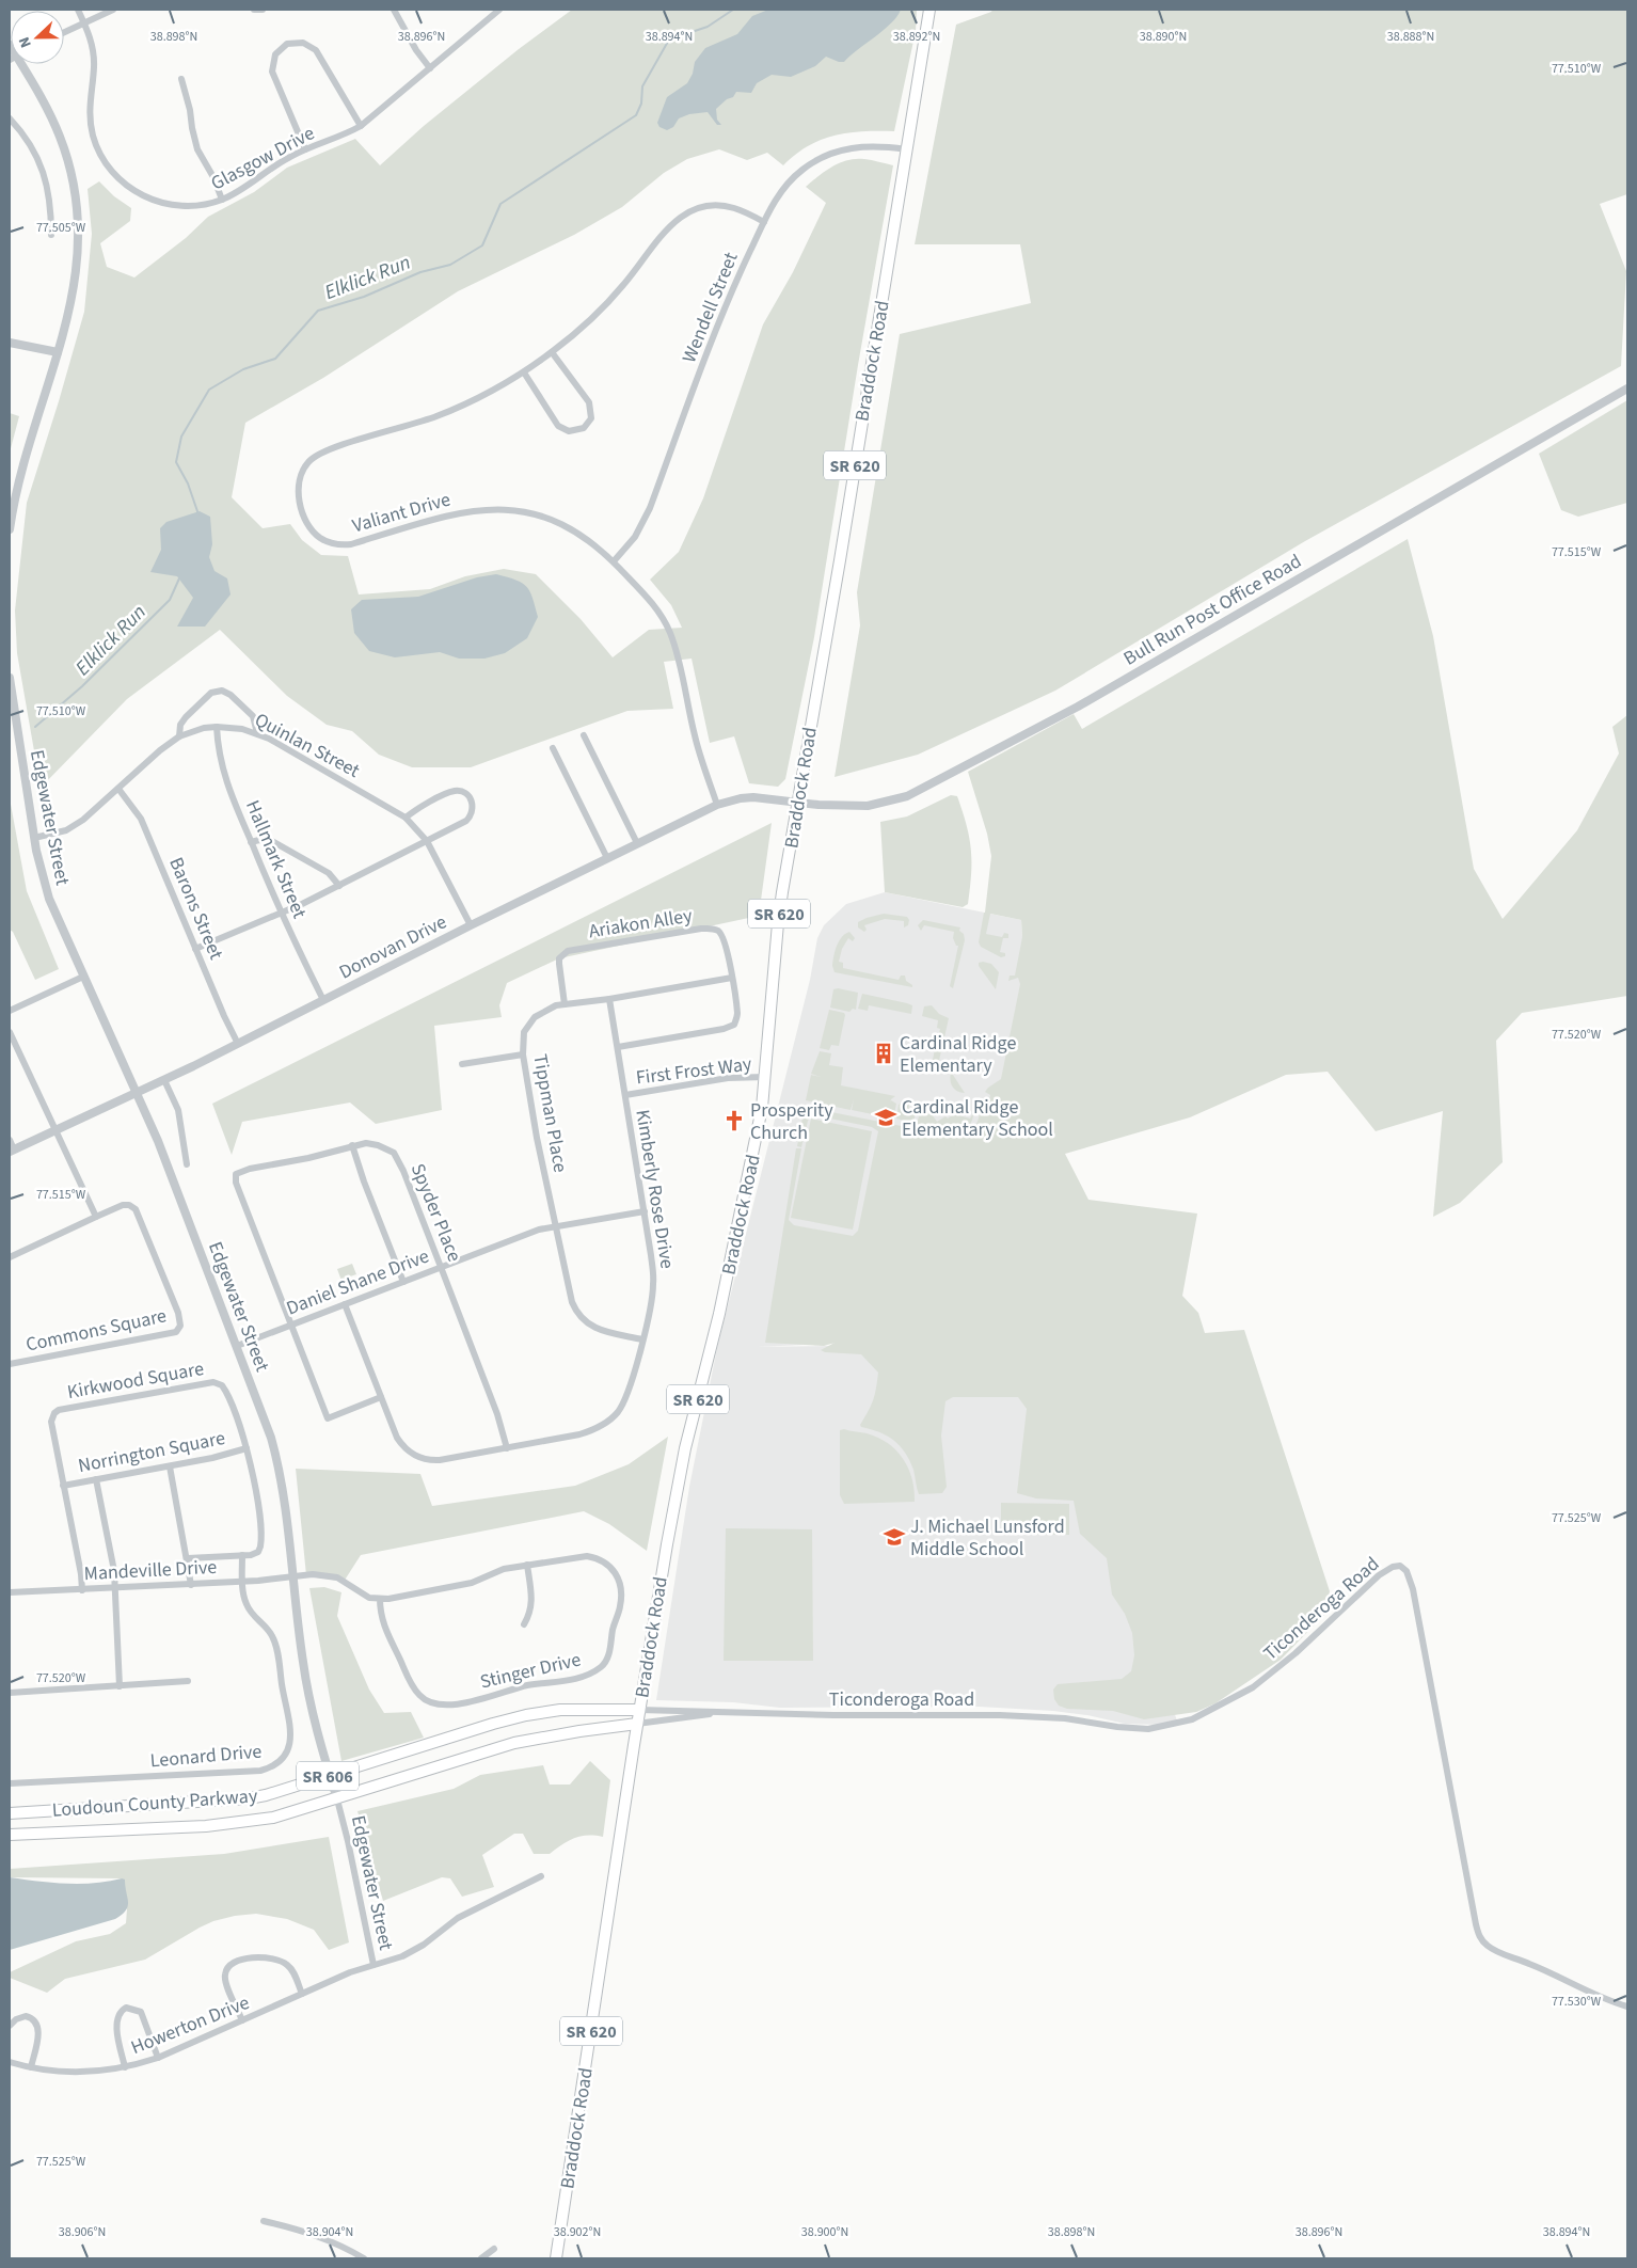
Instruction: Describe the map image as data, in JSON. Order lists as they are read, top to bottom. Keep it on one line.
{"streets":{"main road":["Braddock Road","SR 620","SR 606","Loudoun County Parkway"],"street":["Glasgow Drive","Wendell Street","Valiant Drive","Bull Run Post Office Road","Quinlan Street","Edgewater Street","Hallmark Street","Barons Street","Ariakon Alley","Donovan Drive","First Frost Way","Tippman Place","Kimberly Rose Drive","Spyder Place","Daniel Shane Drive","Commons Square","Kirkwood Square","Norrington Square","Mandeville Drive","Ticonderoga Road","Stinger Drive","Leonard Drive","Howerton Drive"]},"crossings":[["Wendell Street","Braddock Road"],["Wendell Street","Valiant Drive"],["Braddock Road","Bull Run Post Office Road"],["Braddock Road","Donovan Drive"],["Braddock Road","First Frost Way"],["Braddock Road","Ticonderoga Road"],["Braddock Road","Loudoun County Parkway"],["Valiant Drive","Donovan Drive"],["Bull Run Post Office Road","Donovan Drive"],["Quinlan Street","Edgewater Street"],["Quinlan Street","Hallmark Street"],["Quinlan Street","Barons Street"],["Quinlan Street","Donovan Drive"],["Edgewater Street","Donovan Drive"],["Edgewater Street","Daniel Shane Drive"],["Edgewater Street","Mandeville Drive"],["Edgewater Street","Loudoun County Parkway"],["Edgewater Street","Howerton Drive"],["Hallmark Street","Donovan Drive"],["Barons Street","Donovan Drive"],["Ariakon Alley","Tippman Place"],["Ariakon Alley","Kimberly Rose Drive"],["First Frost Way","Kimberly Rose Drive"],["Tippman Place","Kimberly Rose Drive"],["Tippman Place","Daniel Shane Drive"],["Kimberly Rose Drive","Spyder Place"],["Kimberly Rose Drive","Daniel Shane Drive"],["Spyder Place","Daniel Shane Drive"],["Kirkwood Square","Norrington Square"],["Kirkwood Square","Mandeville Drive"],["Kirkwood Square","Leonard Drive"],["Mandeville Drive","Leonard Drive"],["Ticonderoga Road","Loudoun County Parkway"]],"water":["Elklick Run"],"places":{"building":["Cardinal Ridge Elementary"],"school or university":["Cardinal Ridge Elementary School","J. Michael Lunsford Middle School"],"church":["Prosperity Church"]},"north":"left","coordinates":["38.898°N","38.896°N","38.894°N","38.892°N","38.890°N","38.888°N","77.510°W","77.505°W","77.515°W","77.520°W","77.525°W","77.530°W","38.906°N","38.904°N","38.902°N","38.900°N"]}
